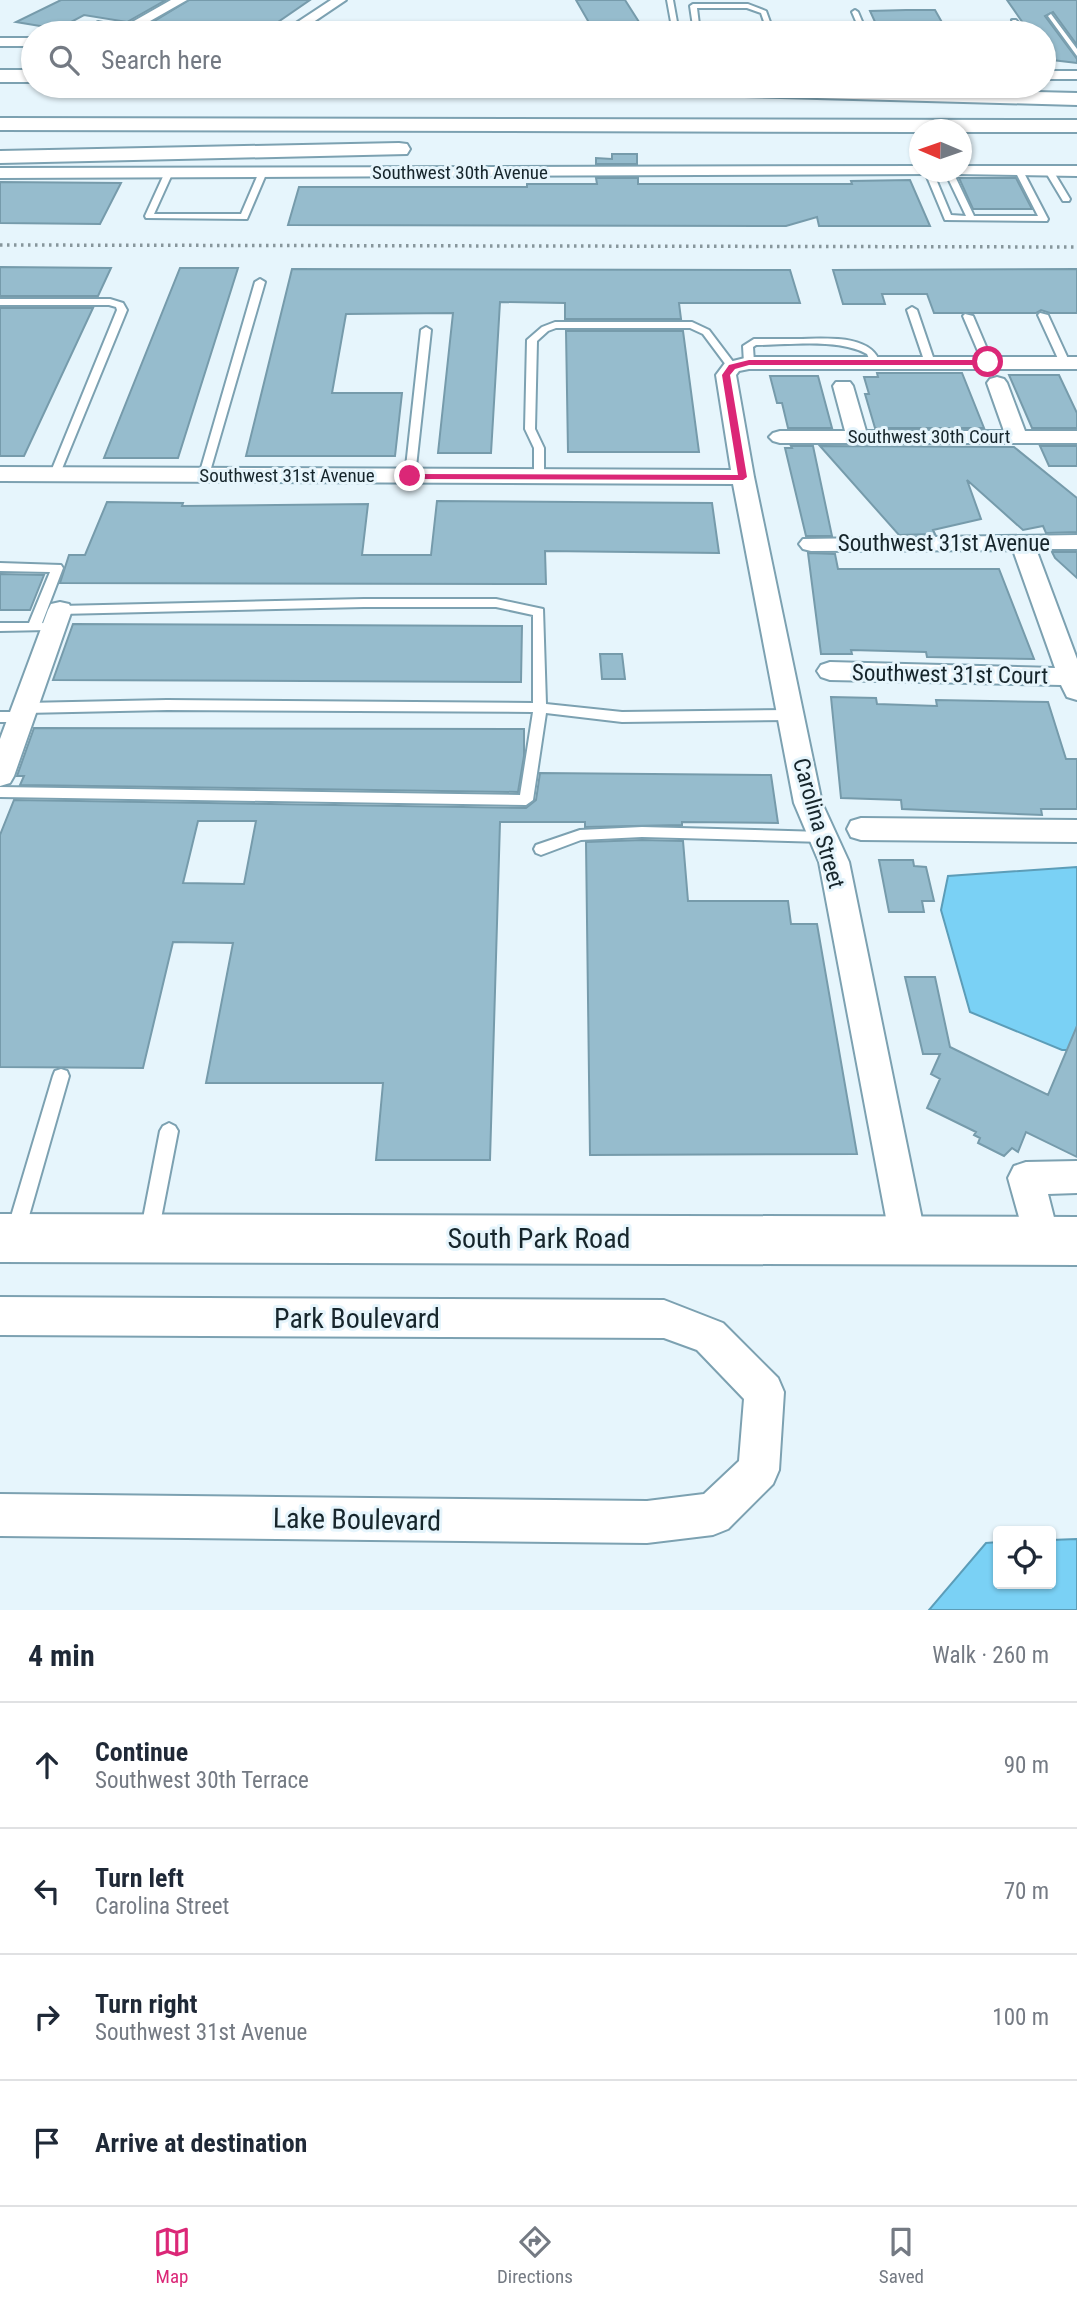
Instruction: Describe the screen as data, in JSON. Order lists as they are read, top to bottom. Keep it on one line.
{"streets":{"main road":["South Park Road"],"street":["Southwest 30th Avenue","Southwest 30th Court","Southwest 31st Avenue","Southwest 31st Court","Carolina Street","Park Boulevard","Lake Boulevard"]},"crossings":[["Southwest 31st Avenue","Carolina Street"],["Carolina Street","South Park Road"],["Park Boulevard","Lake Boulevard"]],"north":"left","page":{"search":"Search here","heading":["4 min","Walk · 260 m"],"list":[["Continue","Southwest 30th Terrace","90 m"],["Turn left","Carolina Street","70 m"],["Turn right","Southwest 31st Avenue","100 m"],"Arrive at destination"],"nav":["Map","Directions","Saved"]}}
